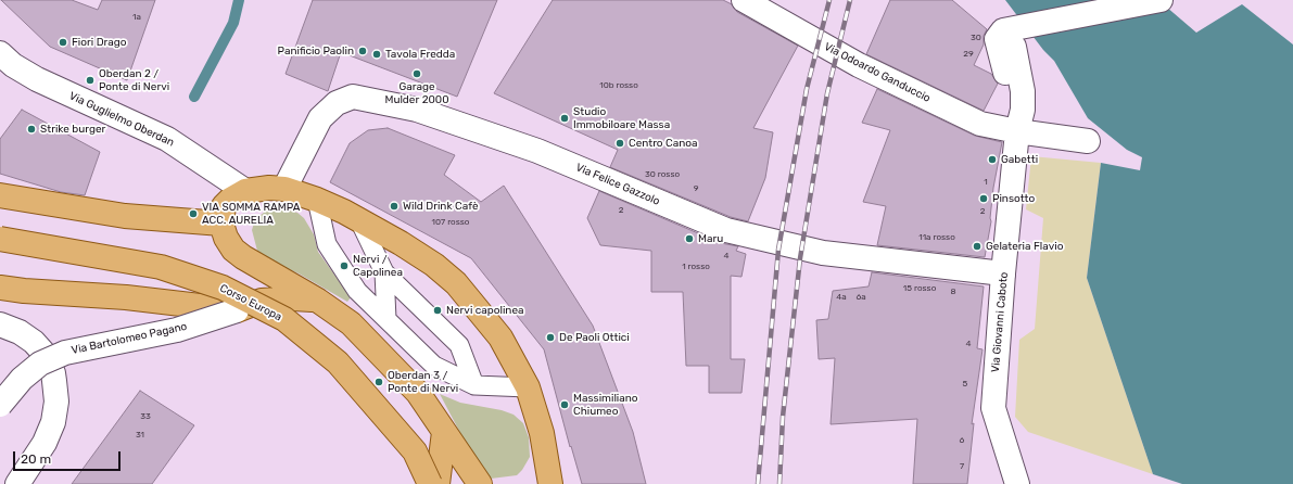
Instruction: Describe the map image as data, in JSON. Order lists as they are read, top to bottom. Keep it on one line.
{"streets":{"main road":["Corso Europa"],"street":["Via Odoardo Ganduccio","Via Guglielmo Oberdan","Via Felice Gazzolo","Via Giovanni Caboto","Via Bartolomeo Pagano"]},"crossings":[["Via Odoardo Ganduccio","Via Giovanni Caboto"],["Via Felice Gazzolo","Via Giovanni Caboto"]],"places":["Fiori Drago","Panificio Paolin","Tavola Fredda","Garage Mulder 2000","Oberdan 2 / Ponte di Nervi","Studio Immobiloare Massa","Strike burger","Centro Canoa","Gabetti","Pinsotto","Wild Drink Cafè","VIA SOMMA RAMPA ACC. AURELIA","Maru","Gelateria Flavio","Nervi / Capolinea","Nervi capolinea","De Paoli Ottici","Oberdan 3 / Ponte di Nervi","Massimiliano Chiumeo"],"house_numbers":["1a","30","29","10b rosso","30 rosso","1","9","2","2","107 rosso","11a rosso","4","1 rosso","15 rosso","8","4a","6a","4","5","33","31","6","7"],"scale_bar":"20 m"}
